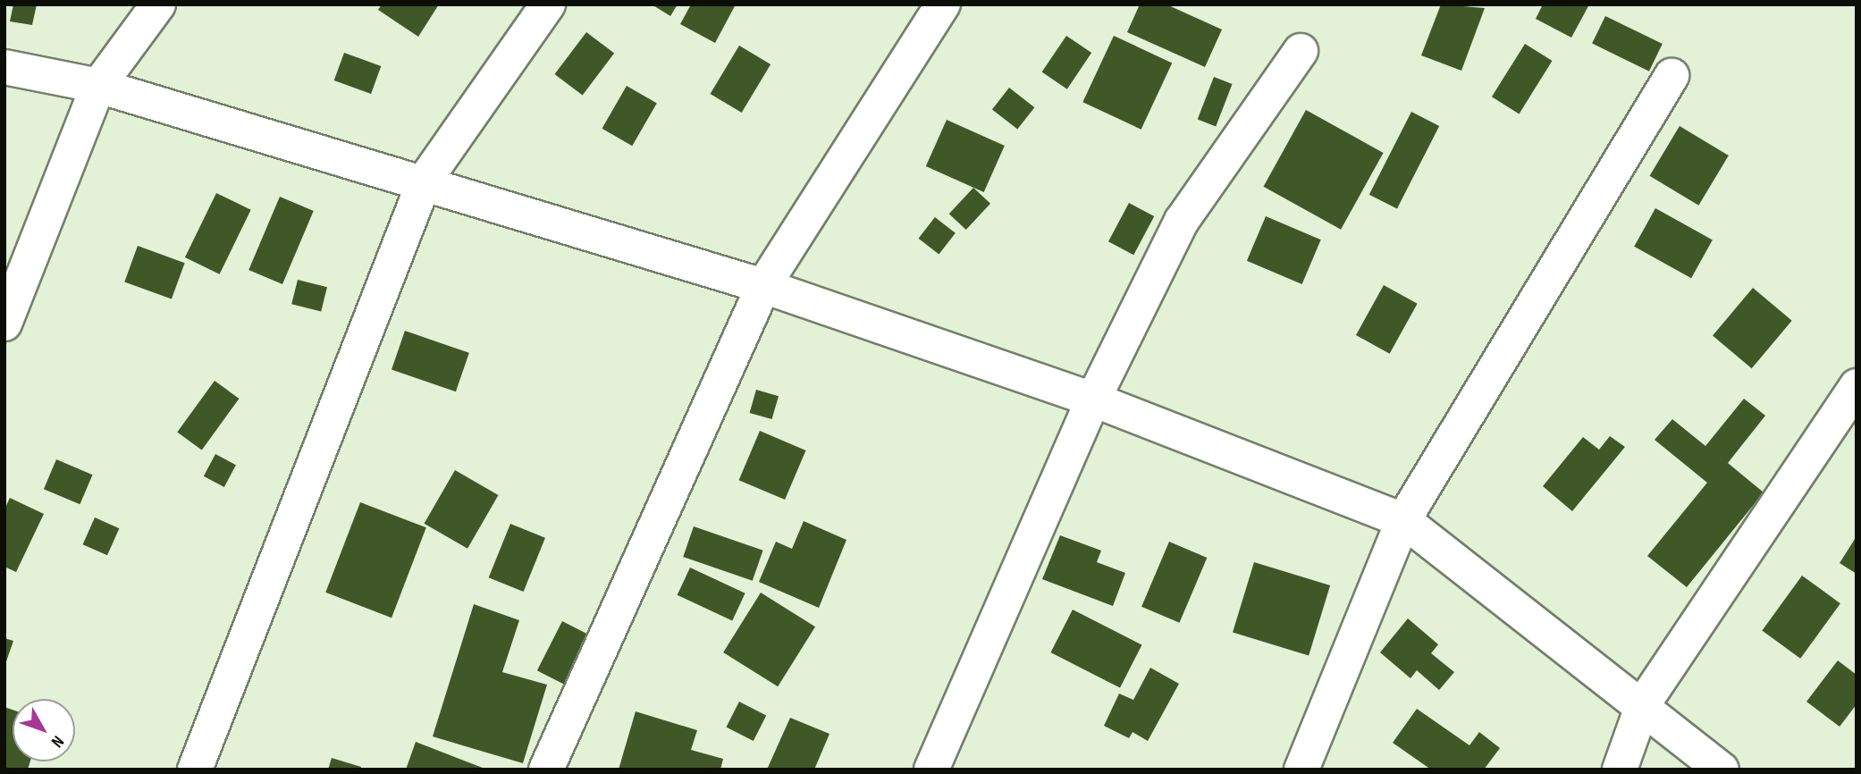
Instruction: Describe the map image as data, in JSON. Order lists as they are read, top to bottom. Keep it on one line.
{"north":"bottom right"}
